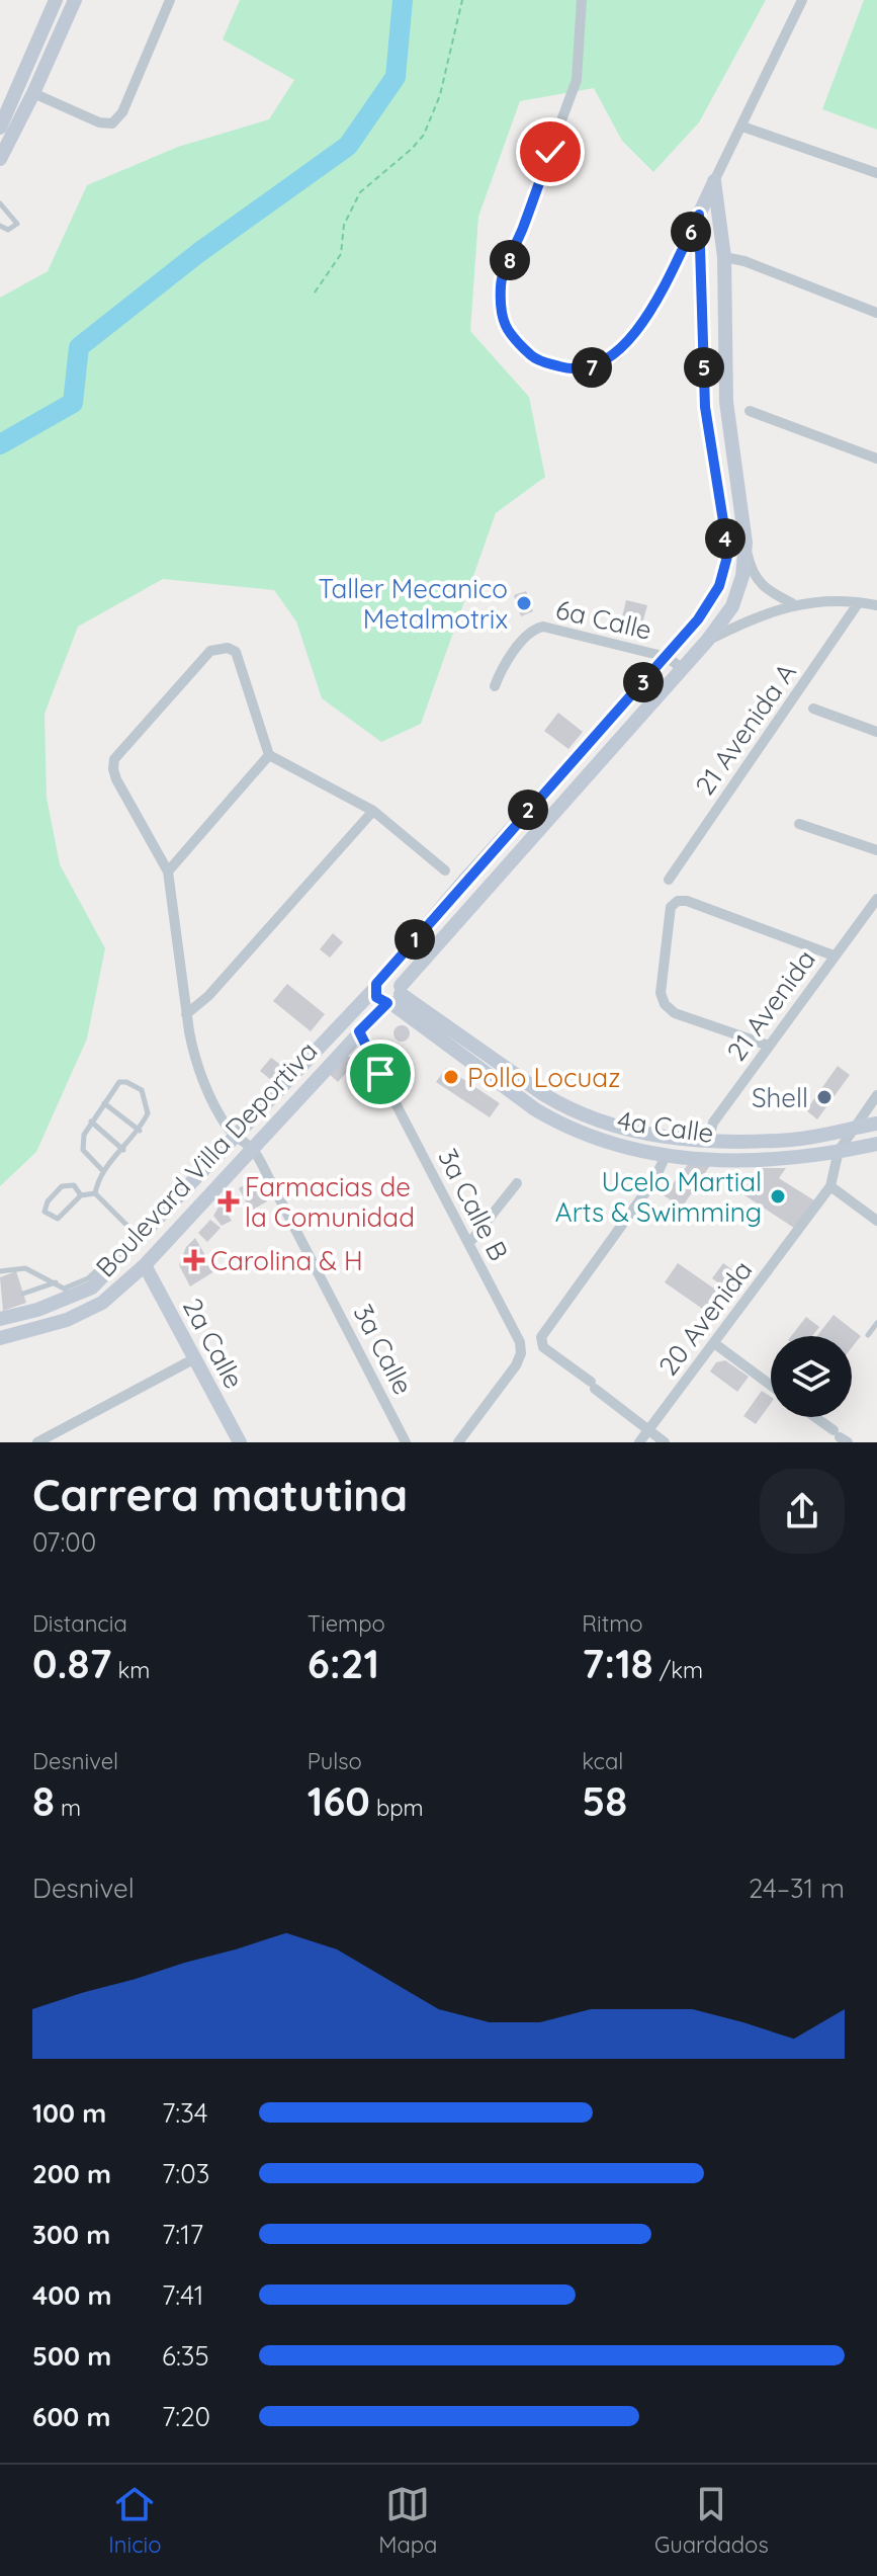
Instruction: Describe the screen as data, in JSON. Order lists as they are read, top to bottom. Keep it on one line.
{"streets":{"main road":["4a Calle","Boulevard Villa Deportiva","2a Calle"],"street":["6a Calle","21 Avenida A","21 Avenida","3a Calle B","20 Avenida","3a Calle"]},"crossings":[["6a Calle","Boulevard Villa Deportiva"],["21 Avenida","4a Calle"],["4a Calle","Boulevard Villa Deportiva"],["4a Calle","20 Avenida"],["Boulevard Villa Deportiva","3a Calle B"],["Boulevard Villa Deportiva","2a Calle"],["Boulevard Villa Deportiva","3a Calle"]],"places":{"other":["Taller Mecanico Metalmotrix","Pollo Locuaz","Shell","Ucelo Martial Arts & Swimming"],"health":["Farmacias de la Comunidad","Carolina & H"]},"page":{"pins":["6","8","5","7","4","3","2","1"],"heading":["Carrera matutina","07:00"],"stats":[["Distancia","0.87 km"],["Tiempo","6:21"],["Ritmo","7:18 /km"],["Desnivel","8 m"],["Pulso","160 bpm"],["kcal","58"]],"chart":["Desnivel","24–31 m"],"list":[{"name":"100 m","note":"7:34"},{"name":"200 m","note":"7:03"},{"name":"300 m","note":"7:17"},{"name":"400 m","note":"7:41"},{"name":"500 m","note":"6:35"},{"name":"600 m","note":"7:20"}],"tabs":["Inicio","Mapa","Guardados"]}}
